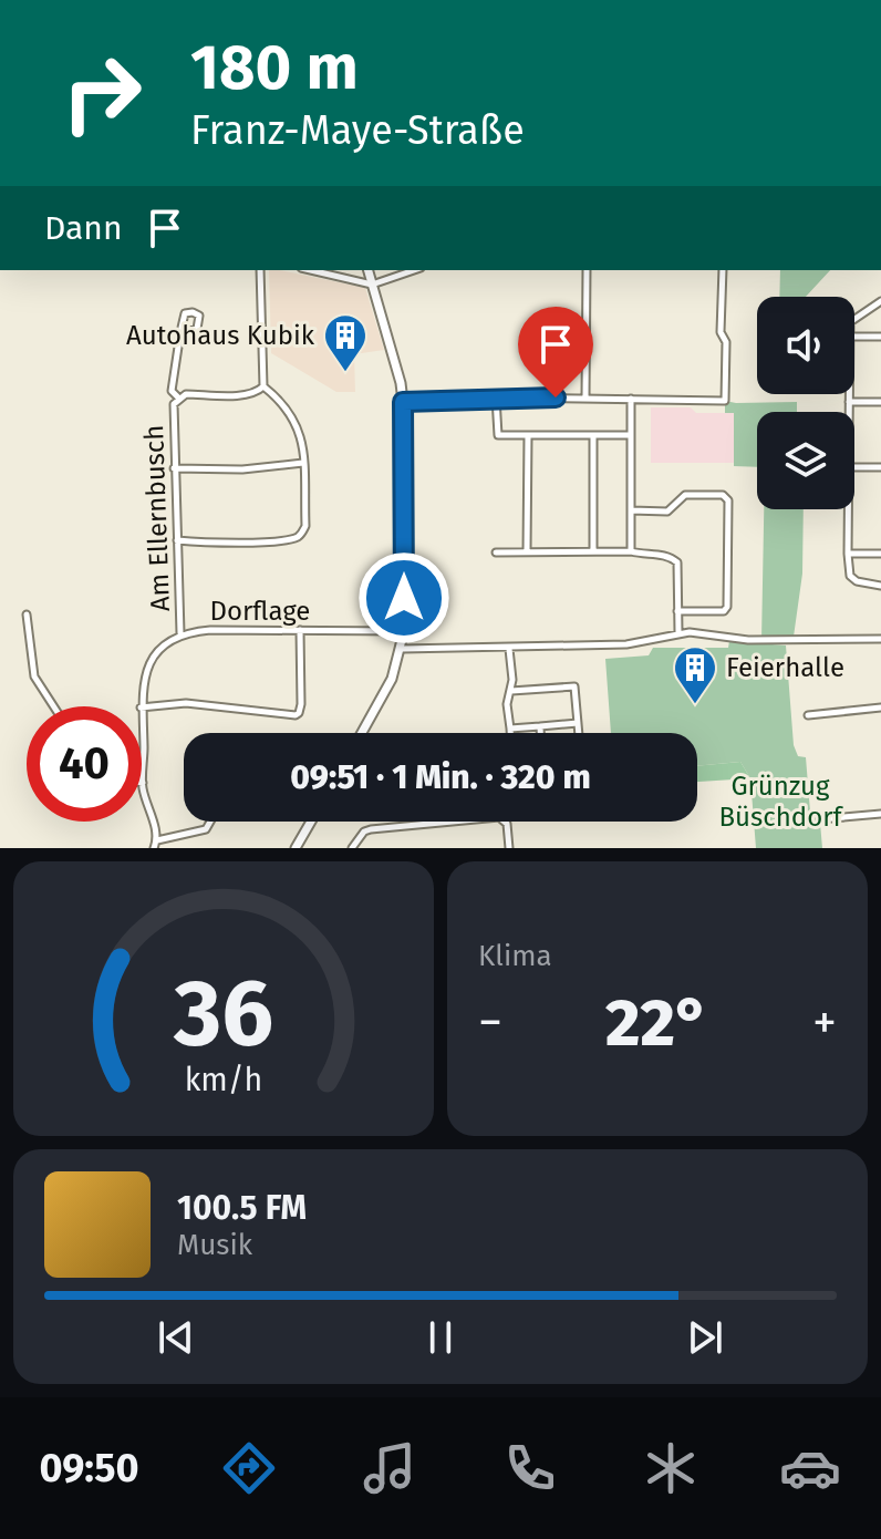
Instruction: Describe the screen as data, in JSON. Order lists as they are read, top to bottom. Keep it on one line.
{"streets":{"street":["Am Ellernbusch","Dorflage"]},"crossings":[["Am Ellernbusch","Dorflage"]],"parks":["Grünzug Büschdorf"],"places":{"building":["Autohaus Kubik","Feierhalle"]},"page":{"turn":["180 m","Franz-Maye-Straße"],"then":"Dann","limit":"40","trip":"09:51 · 1 Min. · 320 m","tile":"Klima","heat":["−","22°","+"],"song":["100.5 FM","Musik"],"tabs":"09:50","gauge":["36","km/h"]}}
